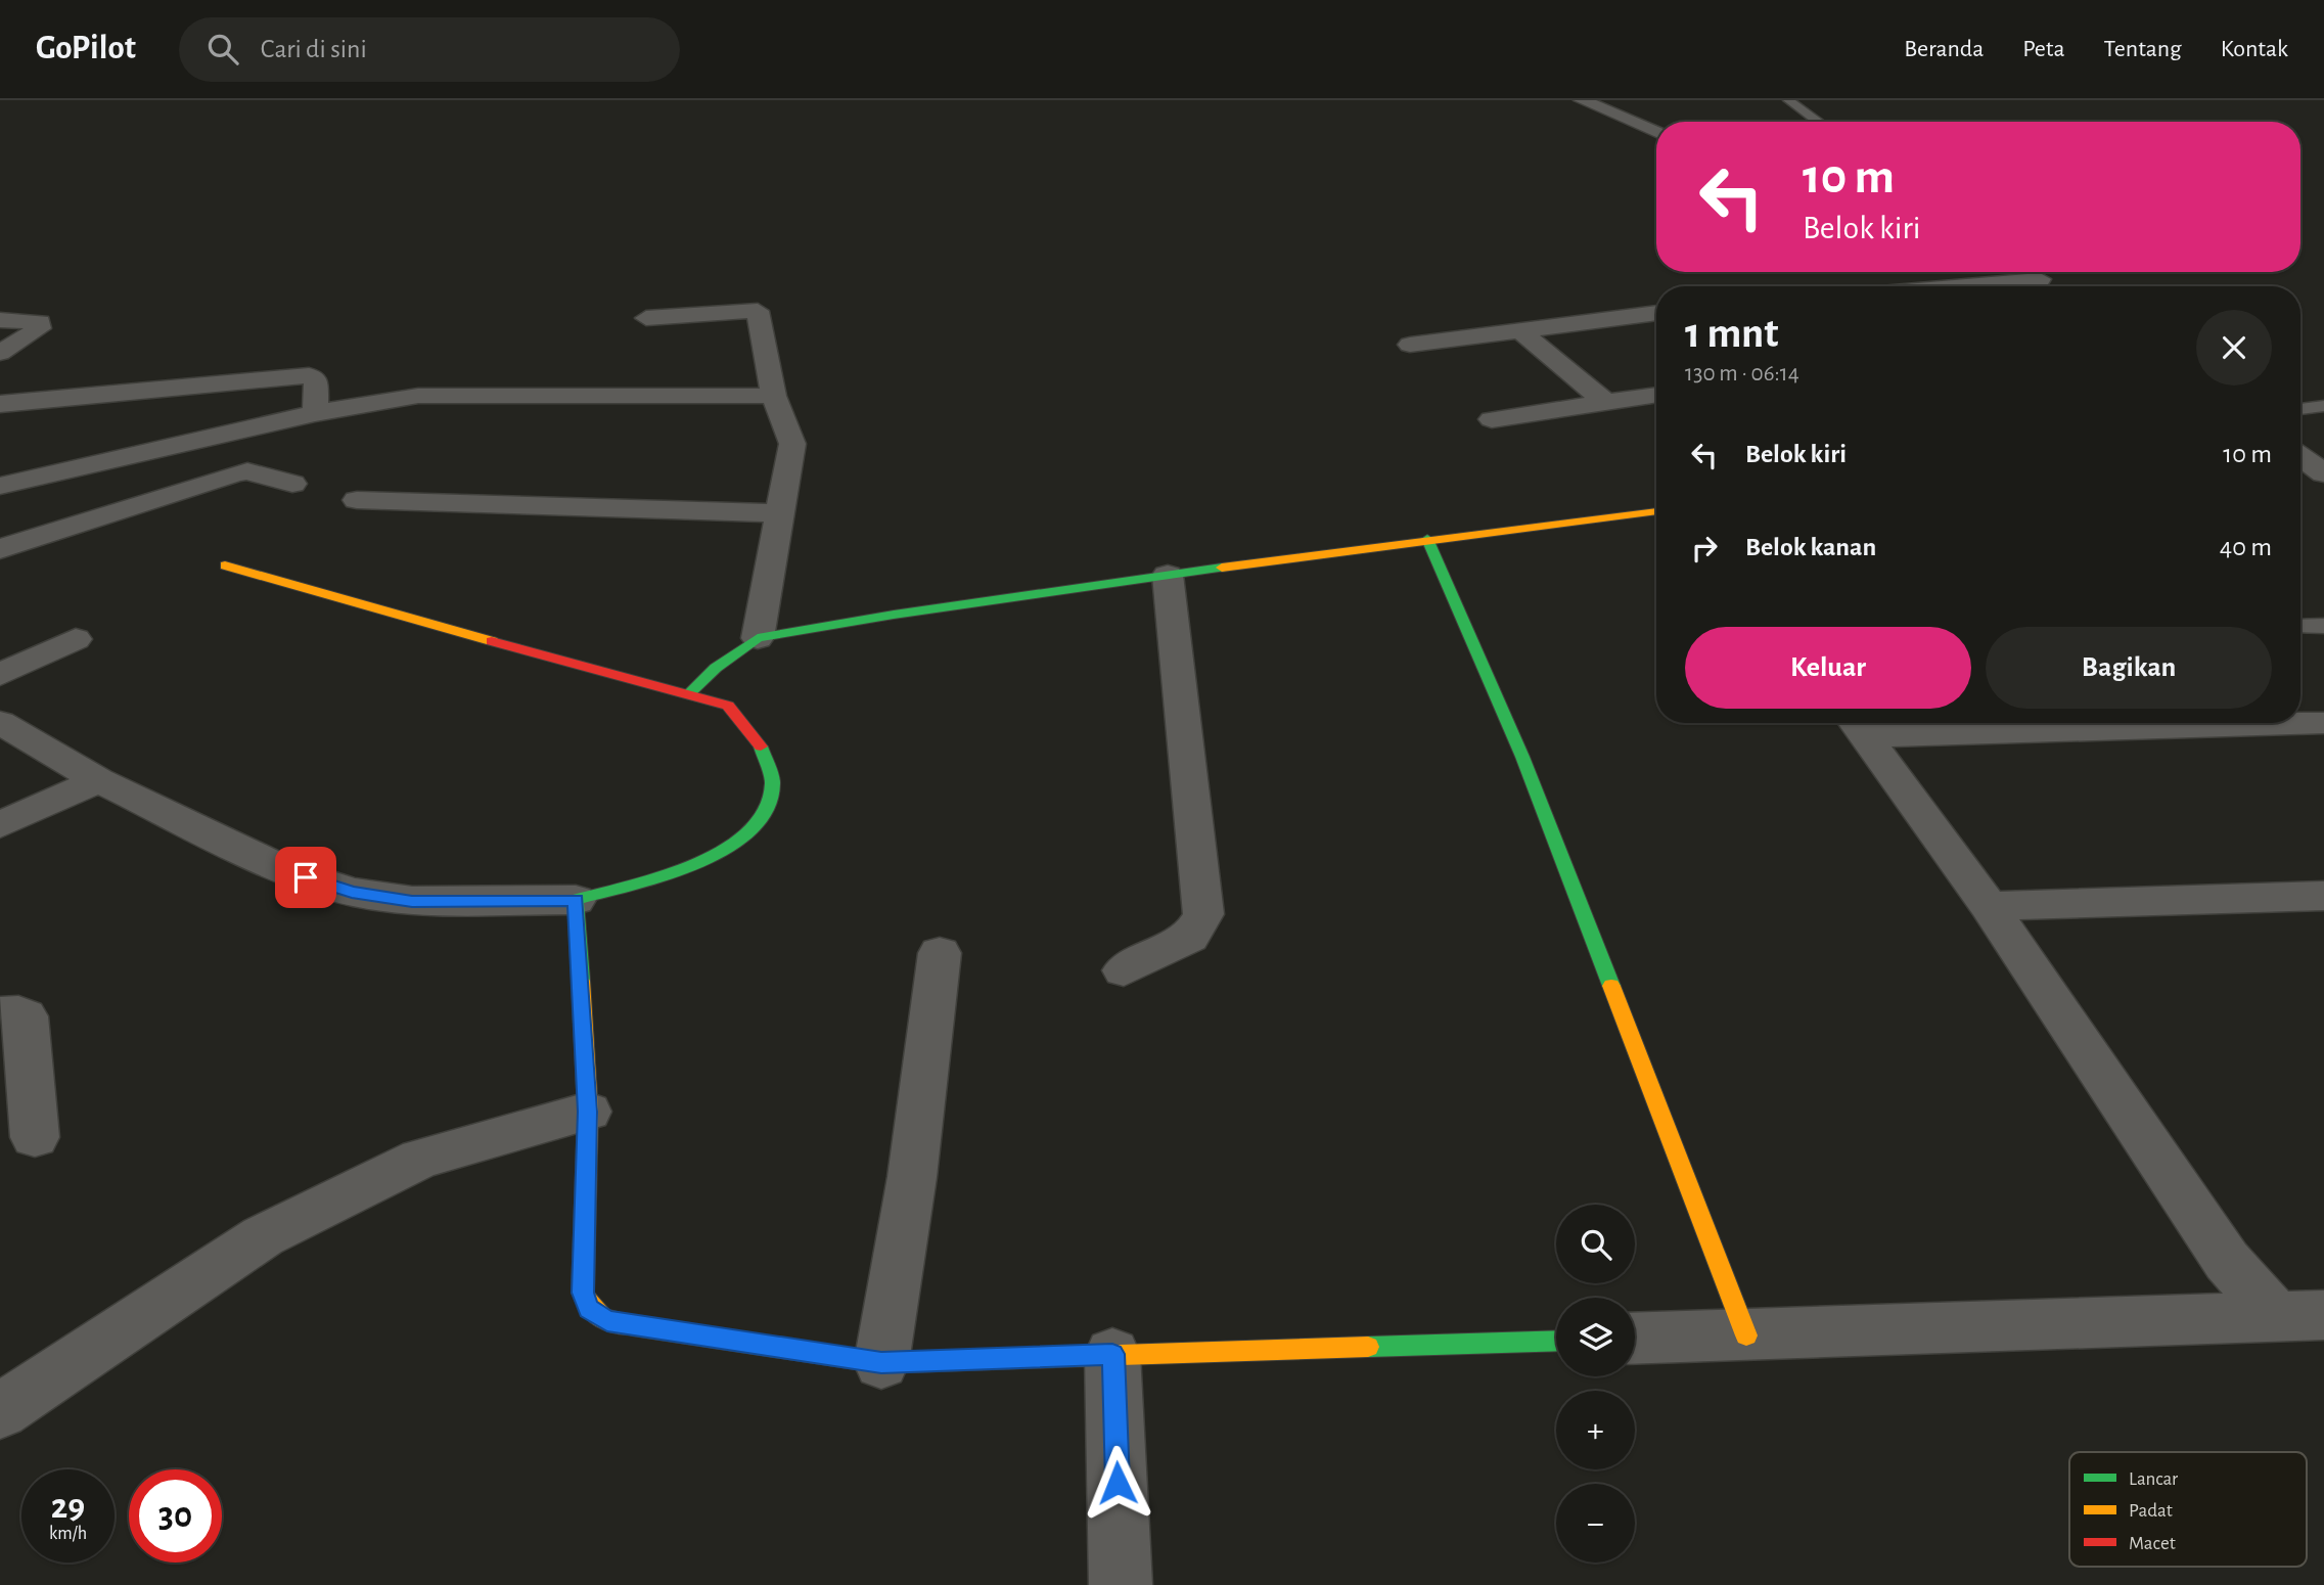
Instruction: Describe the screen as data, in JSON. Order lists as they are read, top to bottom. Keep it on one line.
{"legend":["Lancar","Padat","Macet"],"page":{"header":"GoPilot","search":"Cari di sini","nav":["Beranda","Peta","Tentang","Kontak"],"turn":["10 m","Belok kiri"],"heading":["1 mnt","130 m · 06:14"],"list":[{"name":"Belok kiri","value":"10 m"},{"name":"Belok kanan","value":"40 m"}],"buttons":["Keluar","Bagikan"],"map_buttons":["+","−"],"speed":"29 km/h","limit":"30"}}
